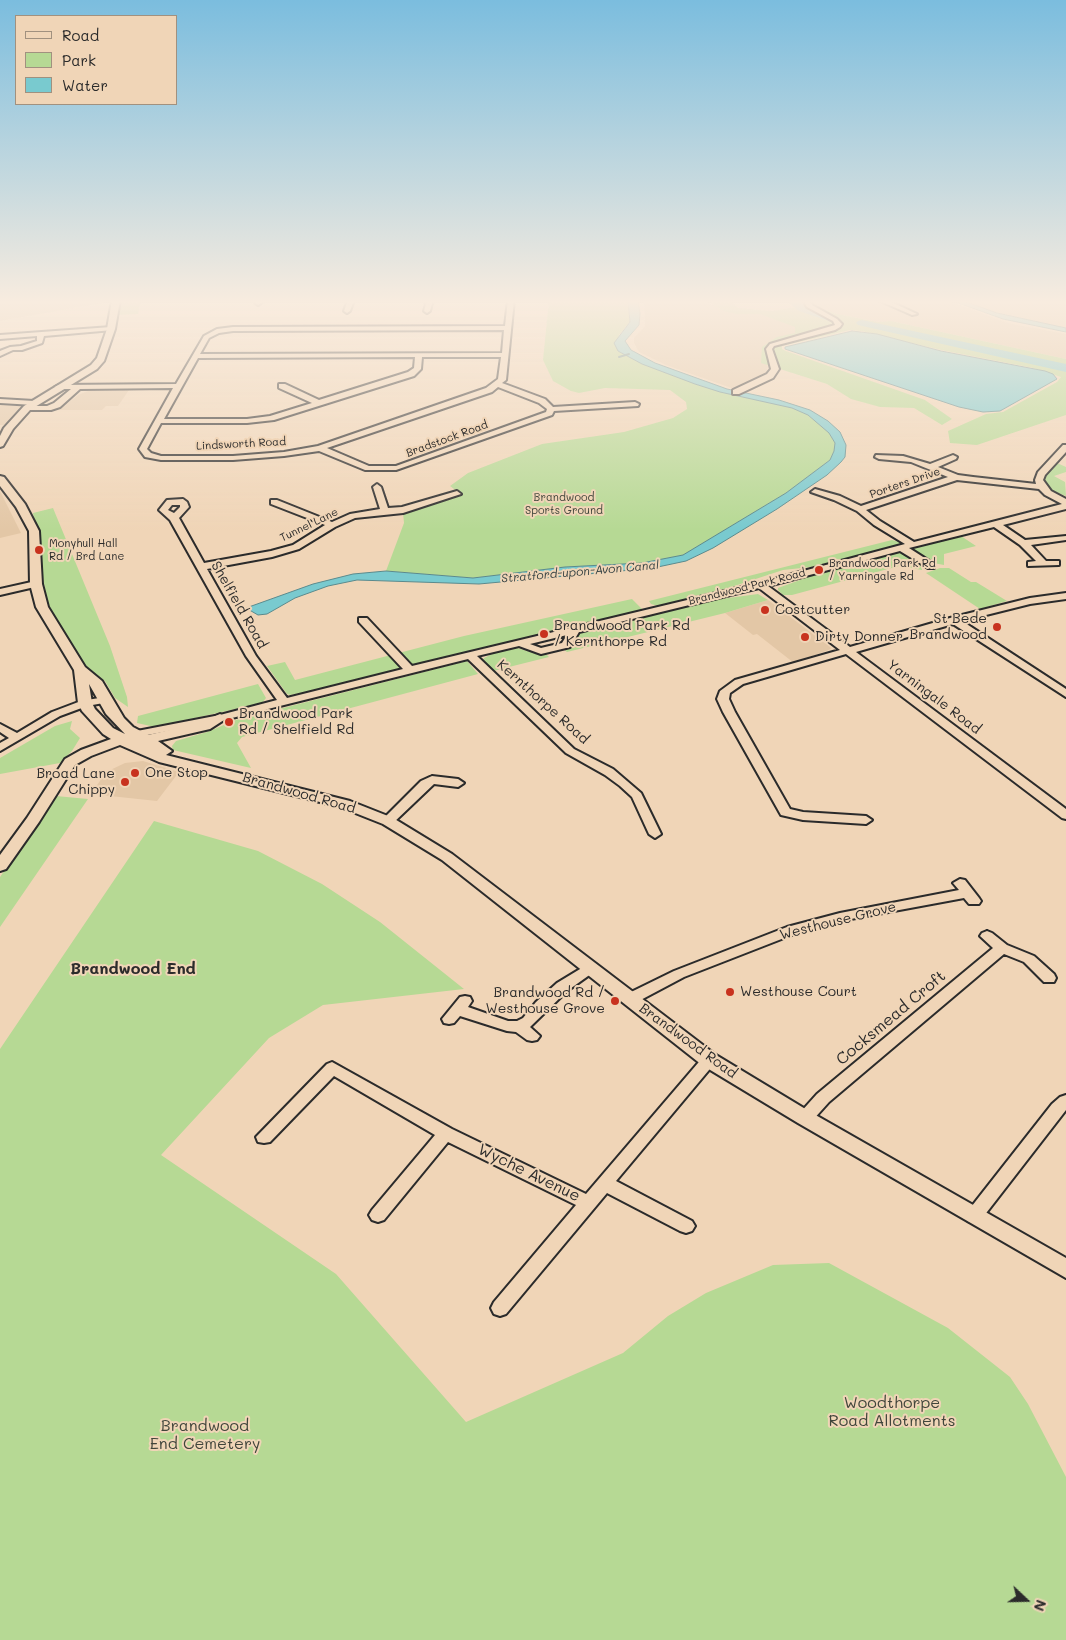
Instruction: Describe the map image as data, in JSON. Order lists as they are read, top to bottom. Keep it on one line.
{"streets":{"street":["Bradstock Road","Lindsworth Road","Porters Drive","Tunnel Lane","Brandwood Park Road","Shelfield Road","Yarningale Road","Kernthorpe Road","Brandwood Road","Westhouse Grove","Cocksmead Croft","Wyche Avenue"]},"crossings":[["Bradstock Road","Lindsworth Road"],["Tunnel Lane","Shelfield Road"],["Brandwood Park Road","Shelfield Road"],["Brandwood Park Road","Yarningale Road"],["Brandwood Park Road","Kernthorpe Road"],["Brandwood Park Road","Brandwood Road"],["Brandwood Road","Westhouse Grove"],["Brandwood Road","Cocksmead Croft"],["Brandwood Road","Wyche Avenue"]],"districts":["Brandwood End"],"water":["Stratford-upon-Avon Canal"],"parks":["Brandwood Sports Ground","Woodthorpe Road Allotments","Brandwood End Cemetery"],"places":["Monyhull Hall Rd / Brd Lane","Brandwood Park Rd / Yarningale Rd","Costcutter","St Bede Brandwood","Brandwood Park Rd / Kernthorpe Rd","Dirty Donner","Brandwood Park Rd / Shelfield Rd","One Stop","Broad Lane Chippy","Westhouse Court","Brandwood Rd / Westhouse Grove"],"legend":["Road","Park","Water"],"north":"right"}
